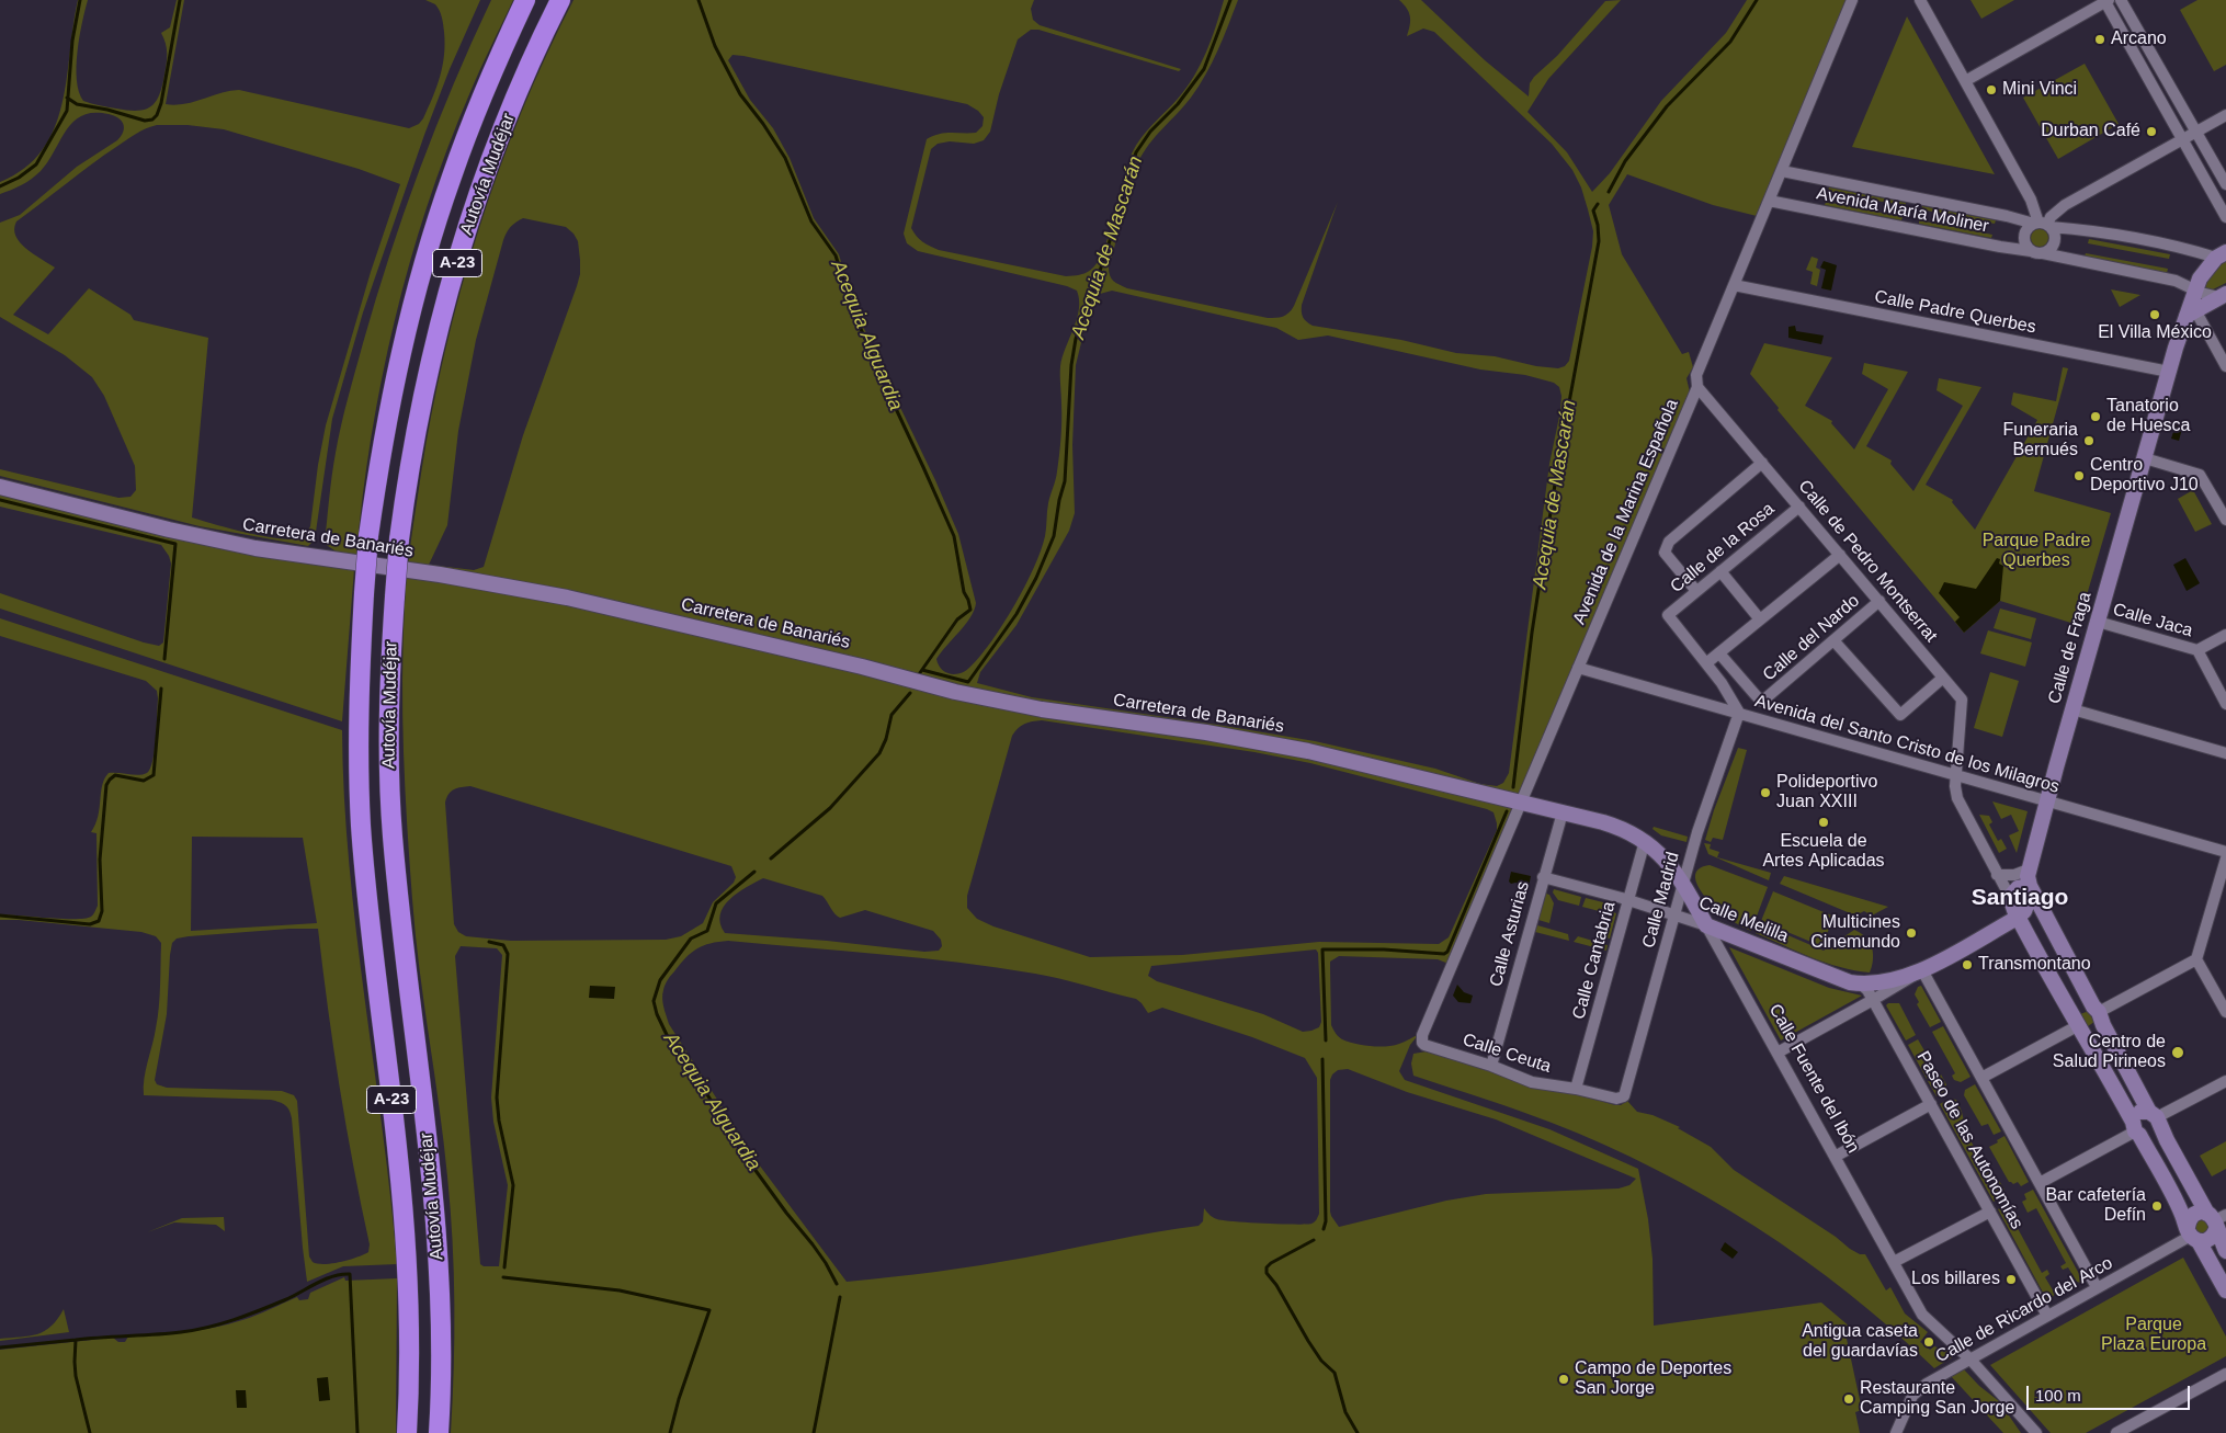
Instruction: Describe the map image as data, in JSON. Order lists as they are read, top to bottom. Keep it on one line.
{"streets":{"highway":["Autovía Mudéjar","A-23"],"street":["Avenida María Moliner","Calle Padre Querbes","Avenida de la Marina Española","Carretera de Banariés","Calle de la Rosa","Calle de Pedro Montserrat","Calle Jaca","Calle del Nardo","Calle de Fraga","Avenida del Santo Cristo de los Milagros","Calle Madrid","Calle Melilla","Calle Asturias","Calle Cantabria","Calle Ceuta","Calle Fuente del Ibón","Paseo de las Autonomías","Calle de Ricardo del Arco"]},"crossings":[["Avenida María Moliner","Avenida de la Marina Española"],["Avenida María Moliner","Calle de Fraga"],["Calle Padre Querbes","Avenida de la Marina Española"],["Calle Padre Querbes","Calle de Fraga"],["Avenida de la Marina Española","Carretera de Banariés"],["Avenida de la Marina Española","Calle de Pedro Montserrat"],["Avenida de la Marina Española","Avenida del Santo Cristo de los Milagros"],["Avenida de la Marina Española","Calle Ceuta"],["Avenida de la Marina Española","Calle Fuente del Ibón"],["Carretera de Banariés","Calle Fuente del Ibón"],["Calle de la Rosa","Calle de Pedro Montserrat"],["Calle de Pedro Montserrat","Calle del Nardo"],["Calle de Pedro Montserrat","Avenida del Santo Cristo de los Milagros"],["Calle Jaca","Calle de Fraga"],["Calle de Fraga","Avenida del Santo Cristo de los Milagros"],["Avenida del Santo Cristo de los Milagros","Calle Madrid"],["Calle Madrid","Calle Melilla"],["Calle Madrid","Calle Ceuta"],["Calle Madrid","Calle Fuente del Ibón"],["Calle Melilla","Calle Asturias"],["Calle Melilla","Calle Cantabria"],["Calle Melilla","Calle Fuente del Ibón"],["Calle Melilla","Paseo de las Autonomías"],["Calle Asturias","Calle Ceuta"],["Calle Asturias","Calle Fuente del Ibón"],["Calle Cantabria","Calle Ceuta"],["Calle Cantabria","Calle Fuente del Ibón"],["Calle Fuente del Ibón","Calle de Ricardo del Arco"],["Paseo de las Autonomías","Calle de Ricardo del Arco"]],"districts":["Santiago"],"water":["Acequia de Mascarán","Acequia Alguardia"],"parks":["Parque Padre Querbes","Parque Plaza Europa"],"places":["Arcano","Mini Vinci","Durban Café","El Villa México","Tanatorio de Huesca","Funeraria Bernués","Centro Deportivo J10","Polideportivo Juan XXIII","Escuela de Artes Aplicadas","Multicines Cinemundo","Transmontano","Centro de Salud Pirineos","Bar cafetería Defín","Los billares","Antigua caseta del guardavías","Campo de Deportes San Jorge","Restaurante Camping San Jorge"],"scale_bar":"100 m"}
